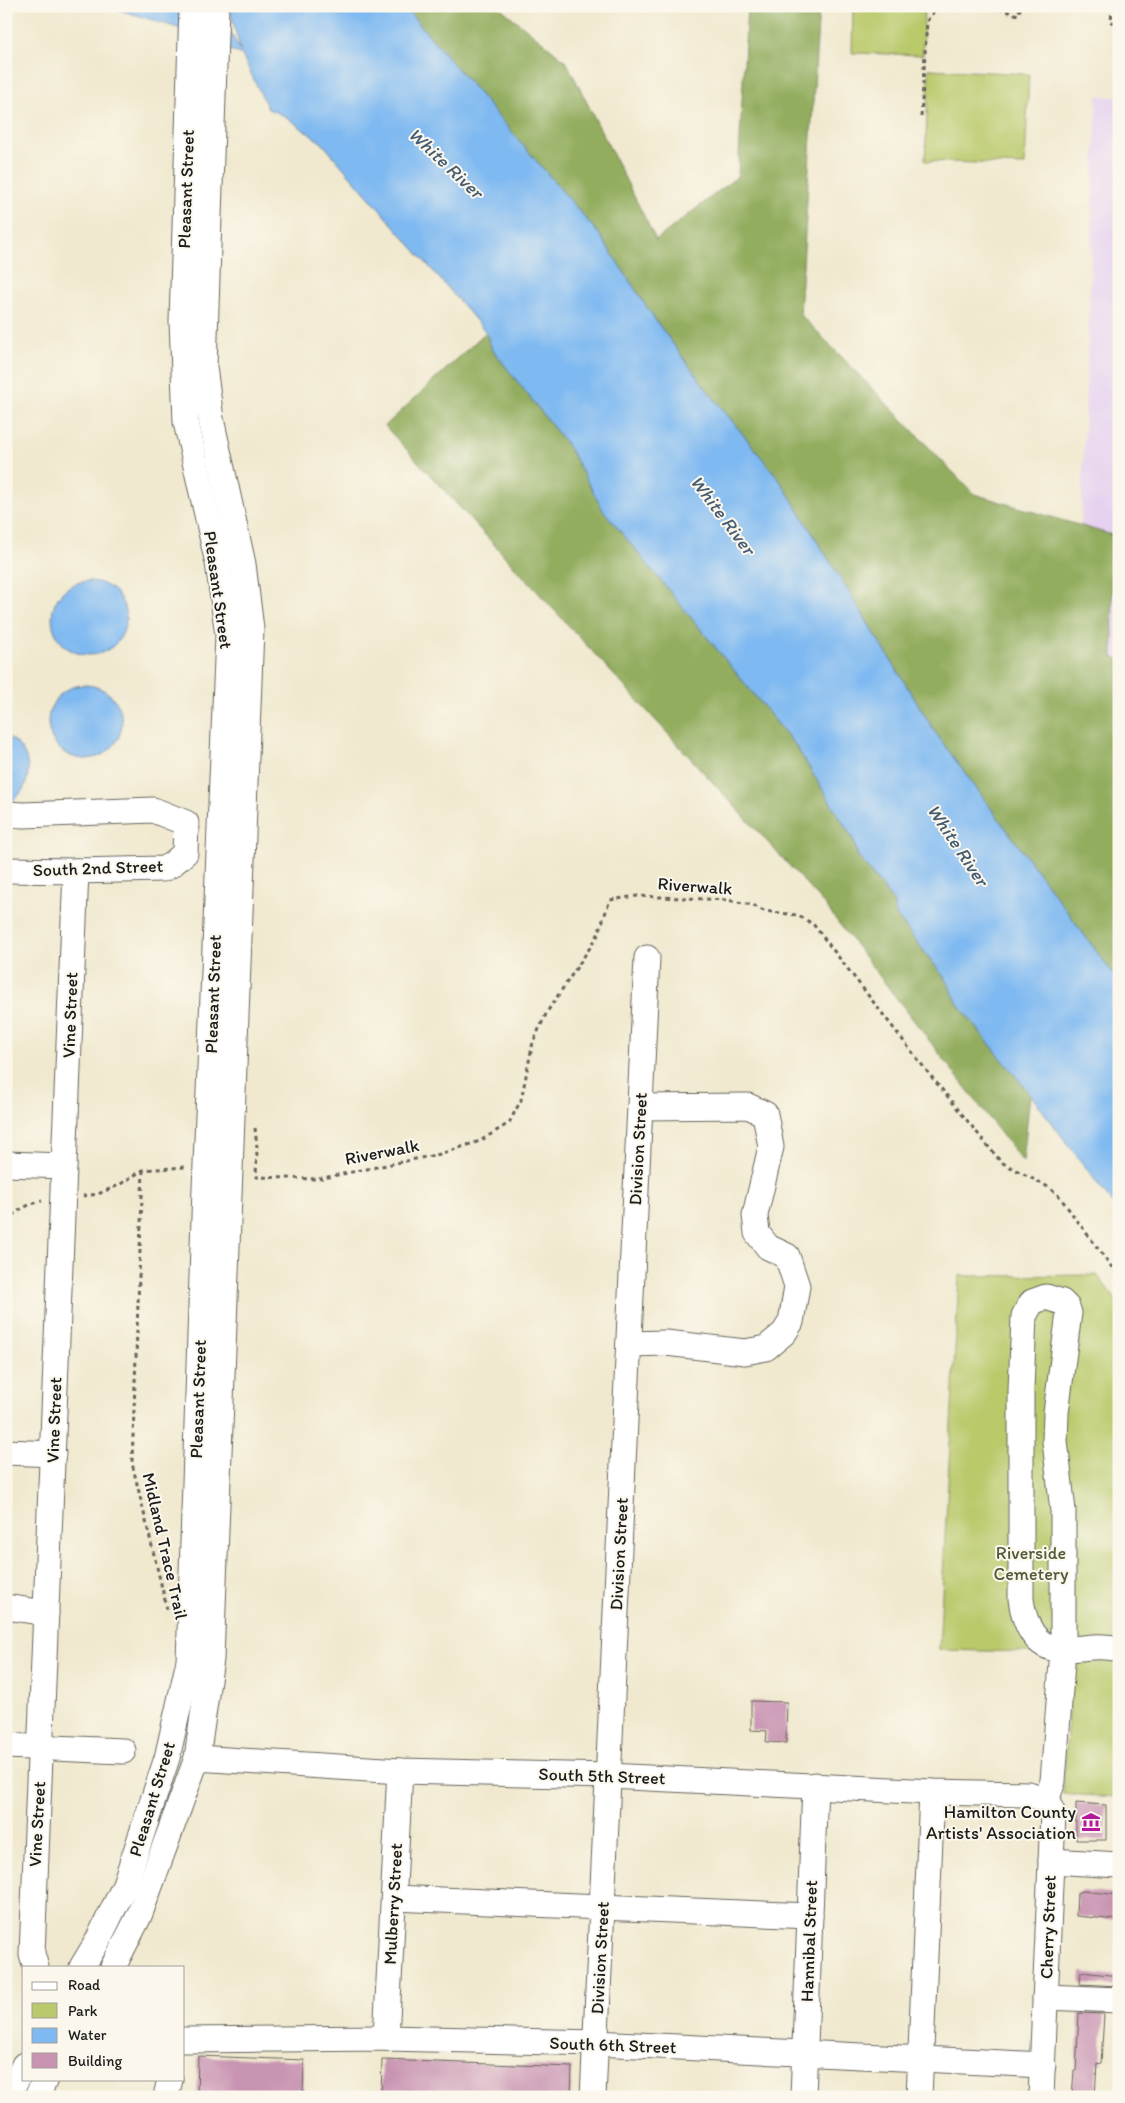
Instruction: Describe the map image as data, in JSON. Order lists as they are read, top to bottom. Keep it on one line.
{"streets":{"street":["Pleasant Street","South 2nd Street","Vine Street","Division Street","South 5th Street","Mulberry Street","Cherry Street","Hannibal Street","South 6th Street"],"path":["Riverwalk","Midland Trace Trail"]},"crossings":[["Pleasant Street","South 5th Street"],["South 2nd Street","Vine Street"],["Division Street","South 5th Street"],["Division Street","South 6th Street"],["South 5th Street","Mulberry Street"],["South 5th Street","Cherry Street"],["South 5th Street","Hannibal Street"],["Mulberry Street","South 6th Street"],["Cherry Street","South 6th Street"],["Hannibal Street","South 6th Street"]],"water":["White River"],"parks":["Riverside Cemetery"],"places":{"museum":["Hamilton County Artists' Association"]},"legend":["Road","Park","Water","Building"]}
